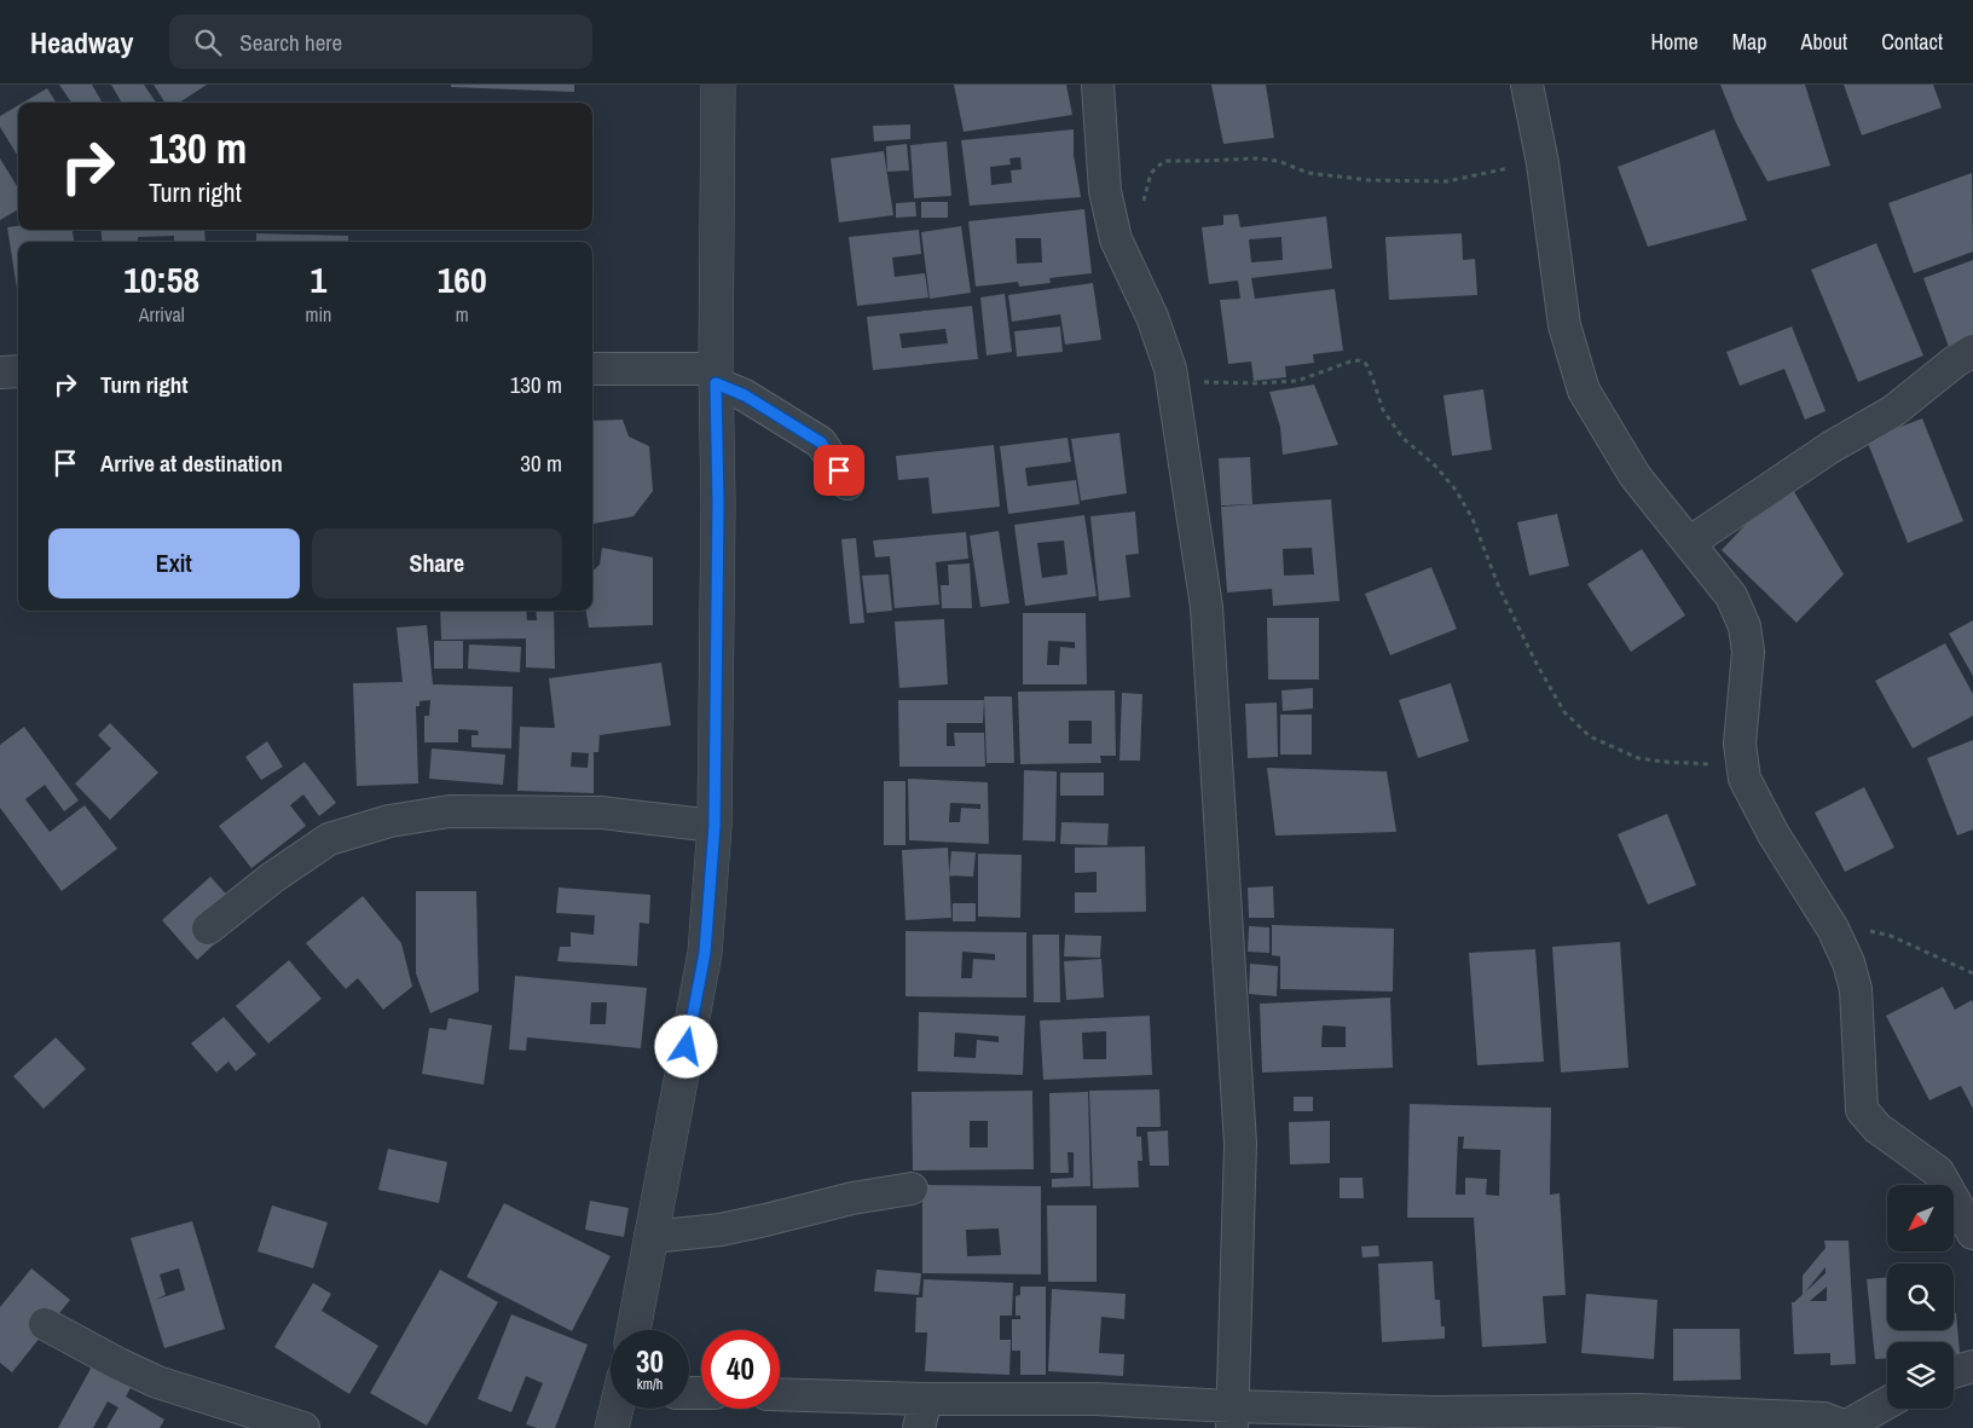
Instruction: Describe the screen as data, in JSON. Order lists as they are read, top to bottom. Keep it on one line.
{"north":"bottom left","page":{"header":"Headway","search":"Search here","nav":["Home","Map","About","Contact"],"turn":["130 m","Turn right"],"eta":["10:58","Arrival","1","min","160","m"],"list":[{"name":"Turn right","value":"130 m"},{"name":"Arrive at destination","value":"30 m"}],"buttons":["Exit","Share"],"speed":"30 km/h","limit":"40"}}
